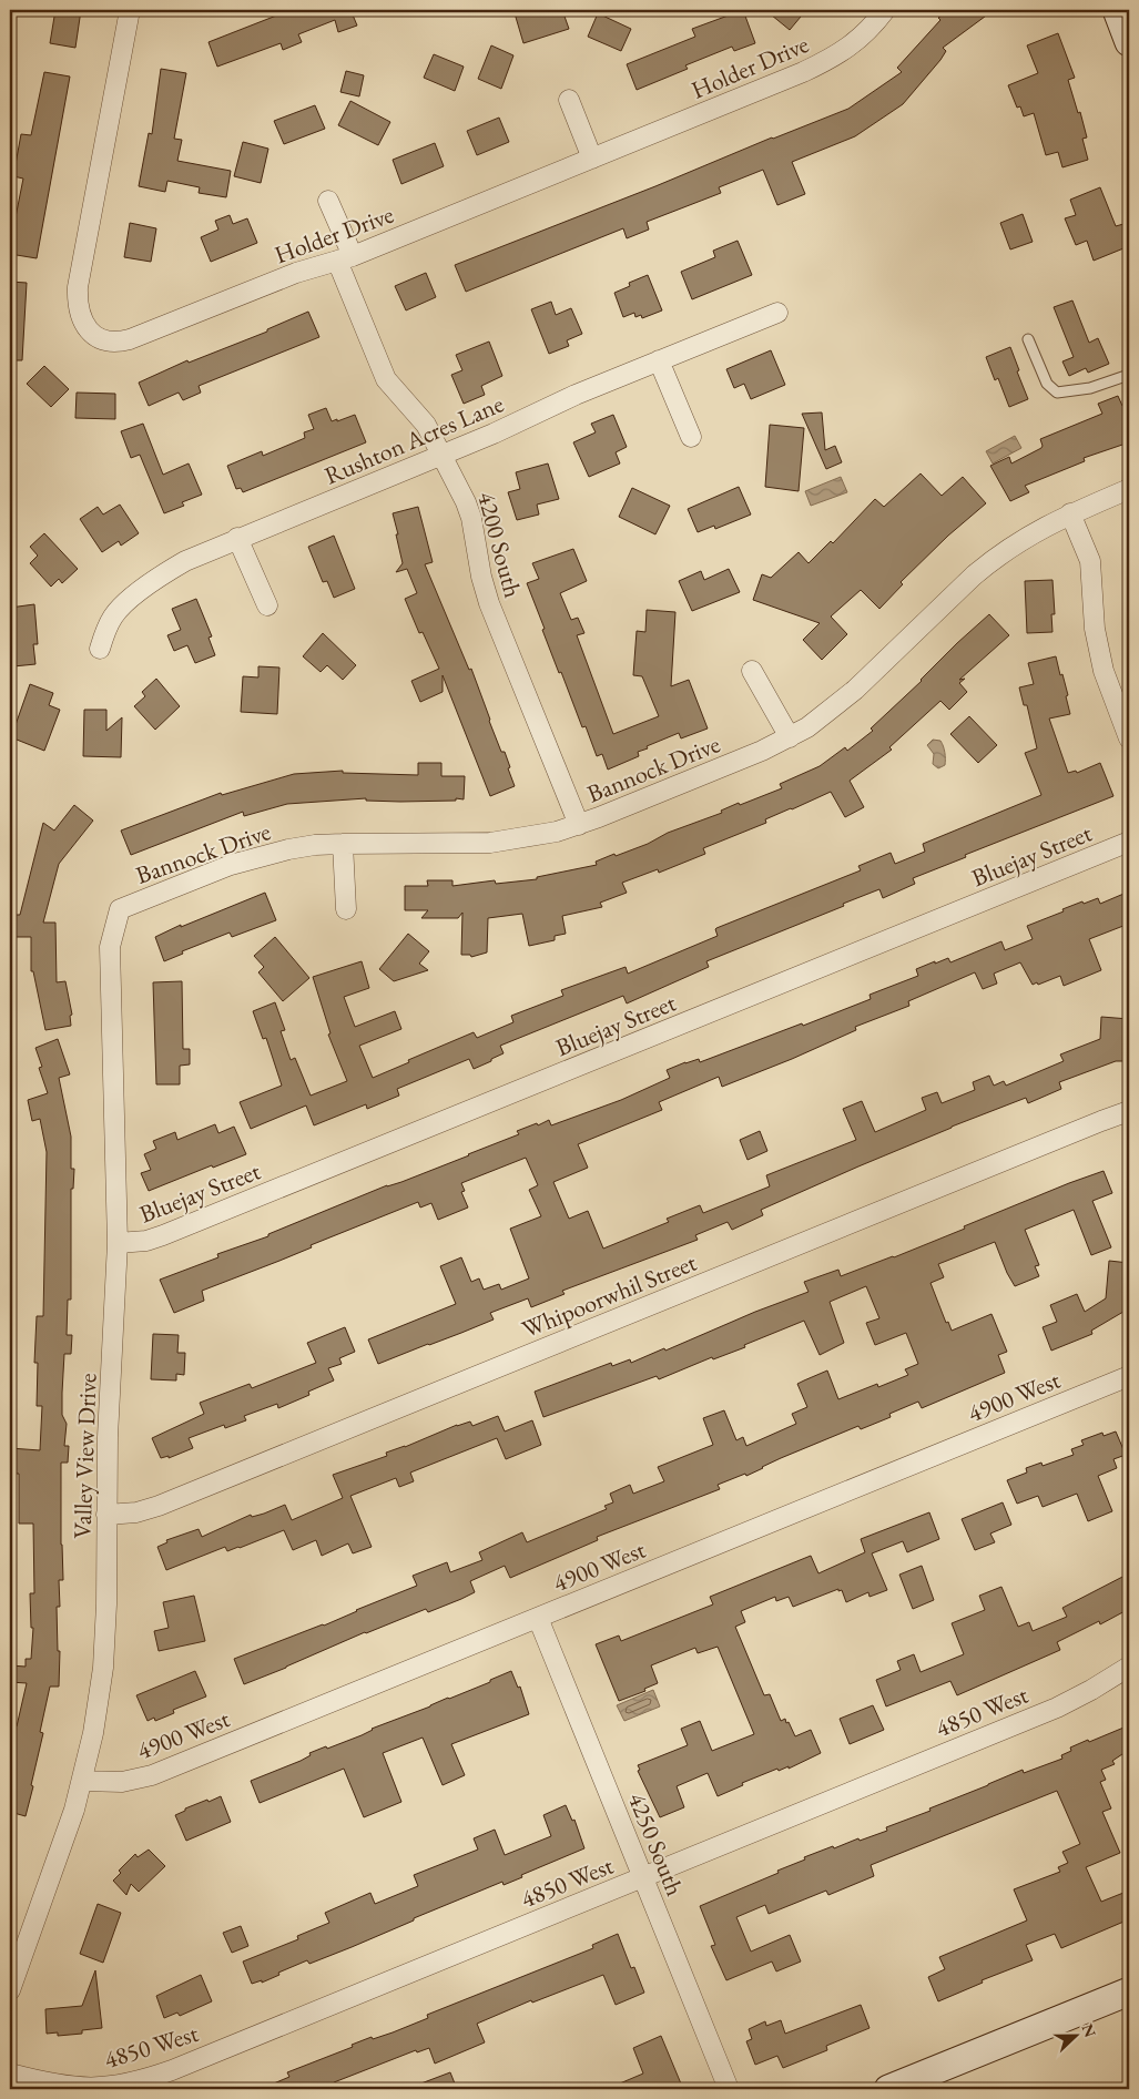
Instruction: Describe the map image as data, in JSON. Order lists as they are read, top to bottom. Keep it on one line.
{"streets":{"street":["Holder Drive","Rushton Acres Lane","4200 South","Bannock Drive","Bluejay Street","Whipoorwhil Street","4900 West","Valley View Drive","4850 West","4250 South"]},"crossings":[["Holder Drive","4200 South"],["Rushton Acres Lane","4200 South"],["4200 South","Bannock Drive"],["Bannock Drive","Valley View Drive"],["Bluejay Street","Valley View Drive"],["Whipoorwhil Street","Valley View Drive"],["4900 West","Valley View Drive"],["4900 West","4250 South"],["4850 West","4250 South"]],"north":"right"}
